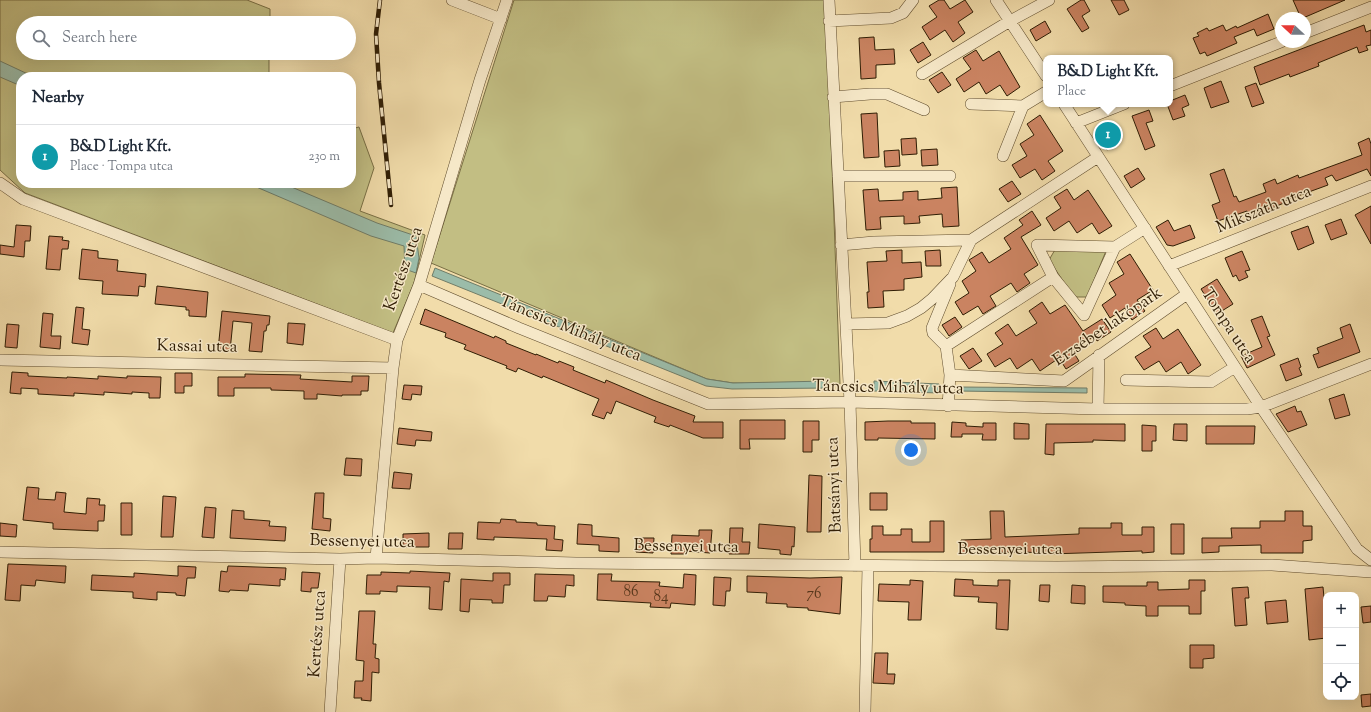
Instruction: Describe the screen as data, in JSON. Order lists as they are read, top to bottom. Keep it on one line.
{"streets":{"street":["Mikszáth utca","Kertész utca","Tompa utca","Erzsébet lakópark","Táncsics Mihály utca","Kassai utca","Batsányi utca","Bessenyei utca"]},"crossings":[["Mikszáth utca","Tompa utca"],["Kertész utca","Táncsics Mihály utca"],["Kertész utca","Kassai utca"],["Kertész utca","Bessenyei utca"],["Tompa utca","Erzsébet lakópark"],["Tompa utca","Táncsics Mihály utca"],["Táncsics Mihály utca","Batsányi utca"],["Batsányi utca","Bessenyei utca"]],"house_numbers":["86","76","84"],"north":"left","page":{"search":"Search here","popup":["B&D Light Kft.","Place"],"heading":"Nearby","pins":"1","list":[{"mark":"1","name":"B&D Light Kft.","note":"Place · Tompa utca","value":"230 m"}],"map_buttons":["+","−"]}}
